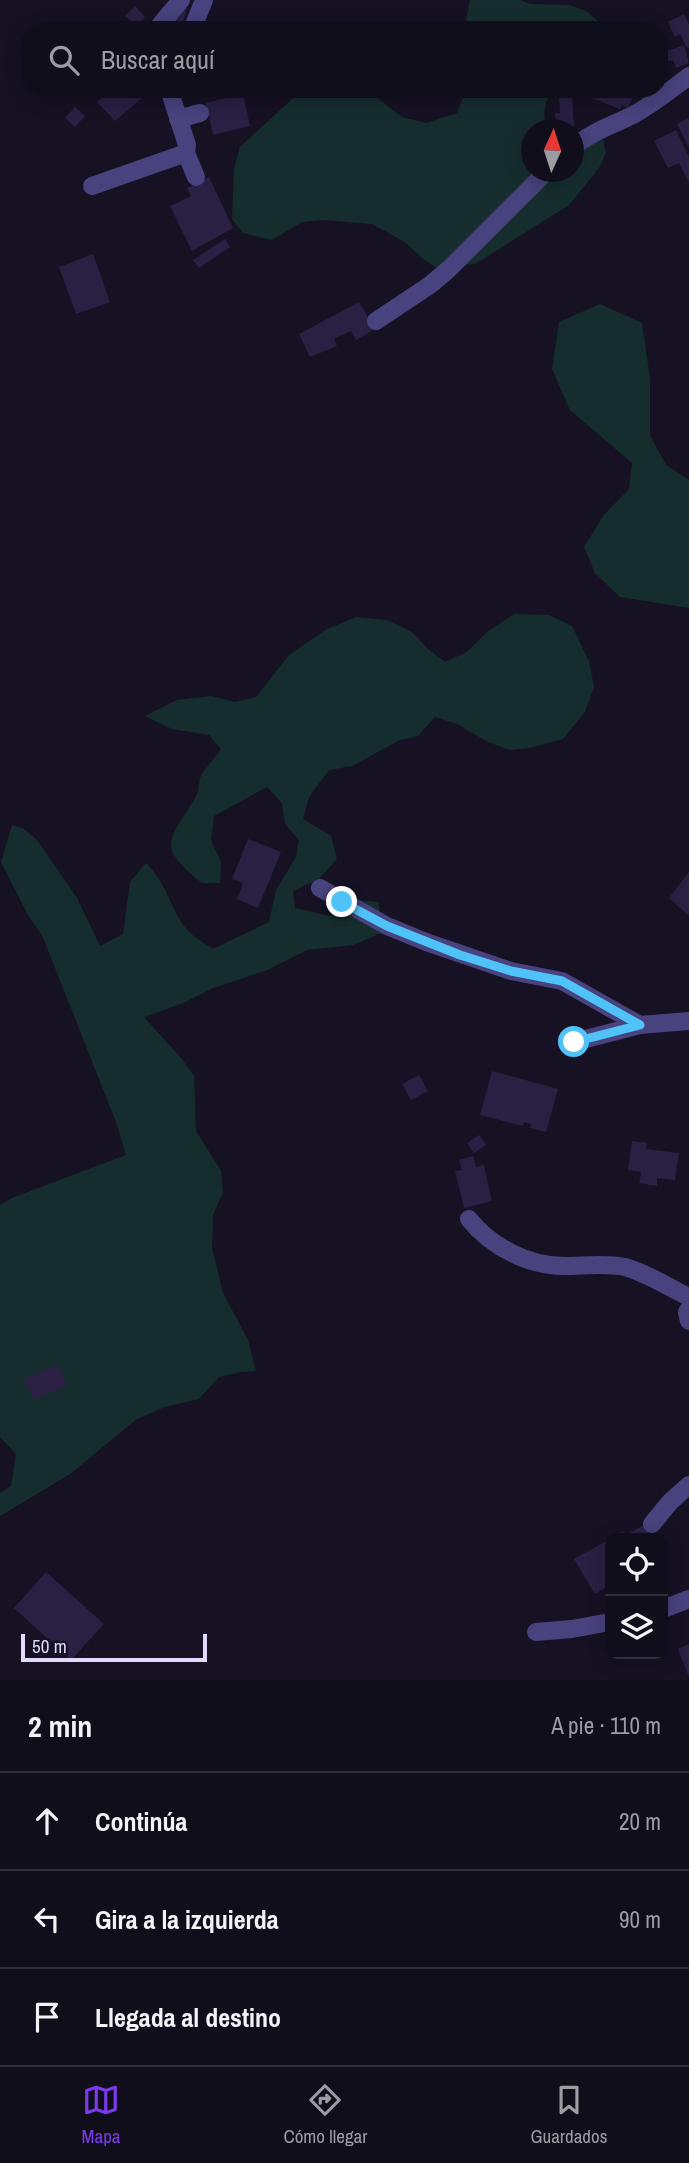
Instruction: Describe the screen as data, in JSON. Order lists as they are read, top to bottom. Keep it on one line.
{"scale_bar":"50 m","north":"top","page":{"search":"Buscar aquí","scale":"50 m","heading":["2 min","A pie · 110 m"],"list":[["Continúa","20 m"],["Gira a la izquierda","90 m"],"Llegada al destino"],"nav":["Mapa","Cómo llegar","Guardados"]}}
